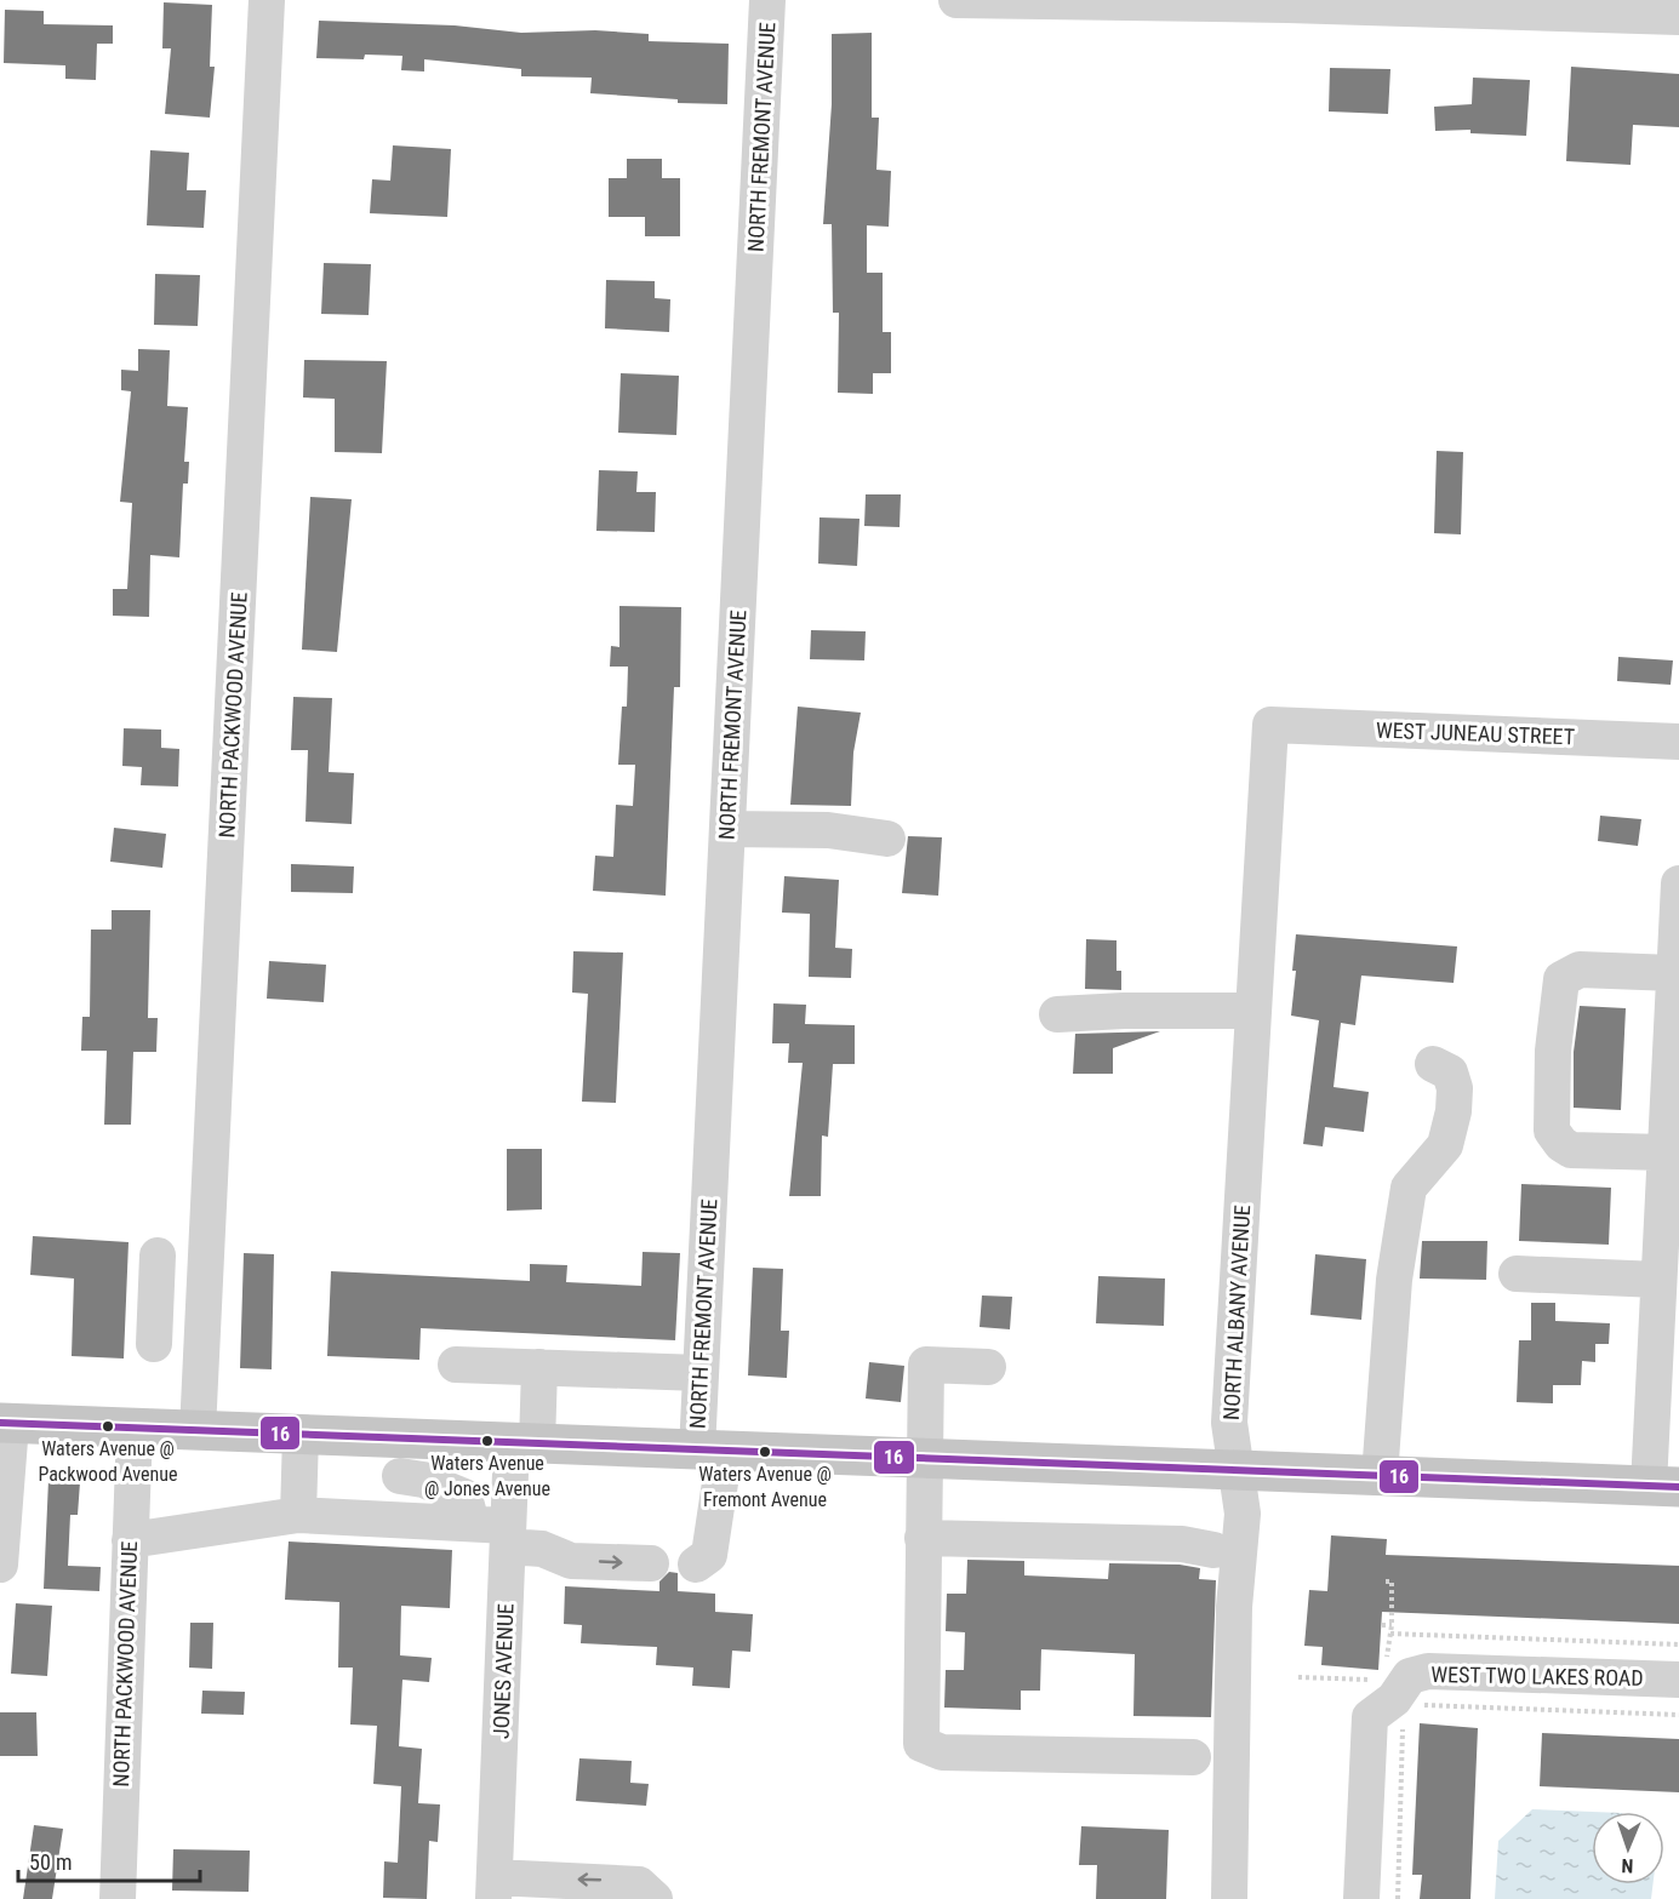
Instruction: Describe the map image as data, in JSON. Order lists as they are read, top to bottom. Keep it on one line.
{"streets":{"street":["NORTH FREMONT AVENUE","NORTH PACKWOOD AVENUE","WEST JUNEAU STREET","NORTH ALBANY AVENUE","JONES AVENUE","WEST TWO LAKES ROAD"]},"crossings":[["WEST JUNEAU STREET","NORTH ALBANY AVENUE"]],"places":["Waters Avenue @ Packwood Avenue","Waters Avenue @ Jones Avenue","Waters Avenue @ Fremont Avenue"],"lines":["transit line 16"],"scale_bar":"50 m","north":"bottom"}
